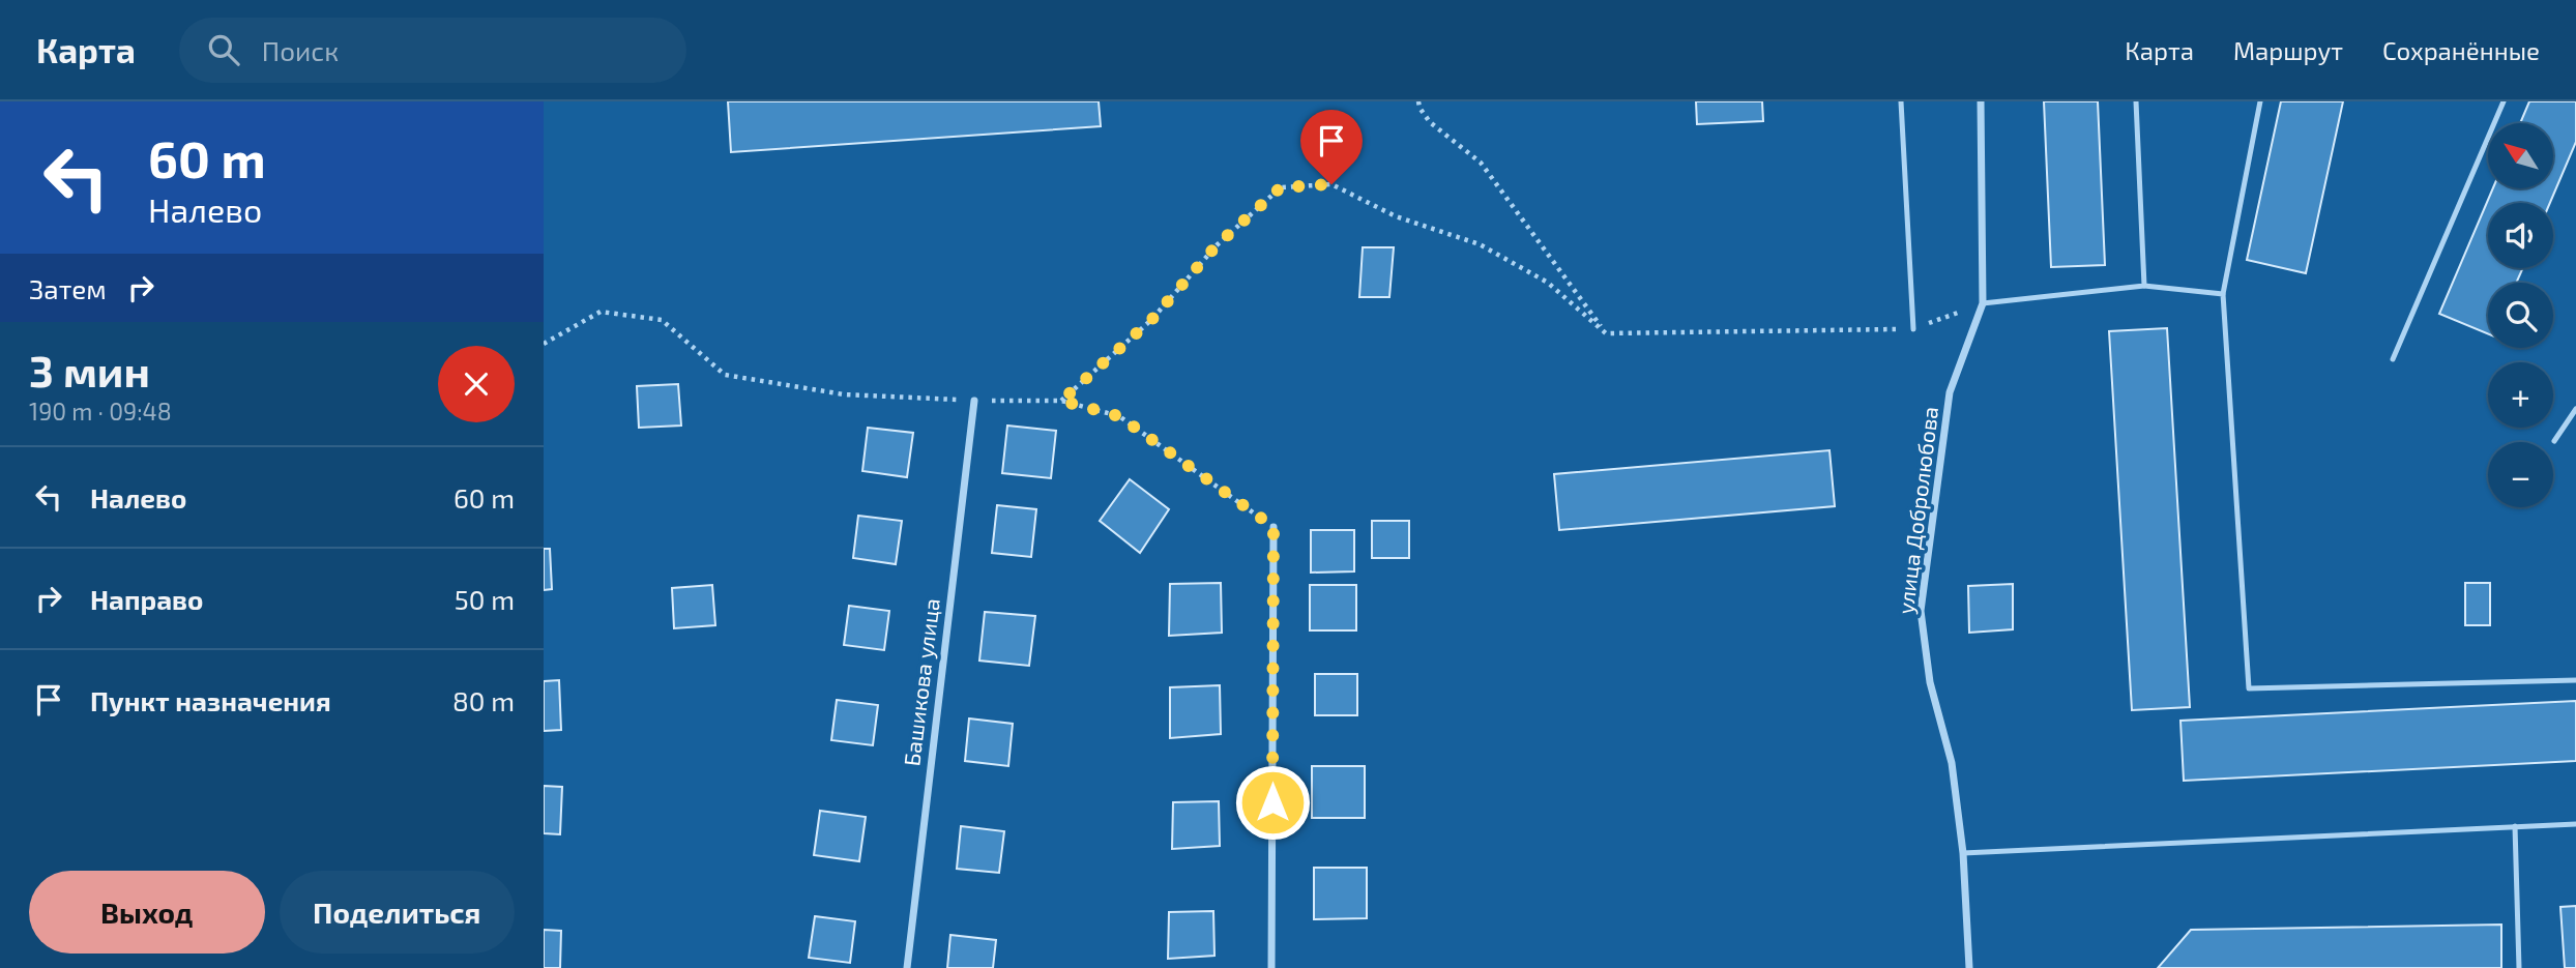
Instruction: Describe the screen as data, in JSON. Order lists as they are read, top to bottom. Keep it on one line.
{"streets":{"street":["улица Добролюбова","Башикова улица"]},"north":"top left","page":{"header":"Карта","search":"Поиск","nav":["Карта","Маршрут","Сохранённые"],"turn":["60 m","Налево"],"map_buttons":["+","−"],"then":"Затем","heading":["3 мин","190 m · 09:48"],"list":[{"name":"Налево","value":"60 m"},{"name":"Направо","value":"50 m"},{"name":"Пункт назначения","value":"80 m"}],"buttons":["Выход","Поделиться"]}}
